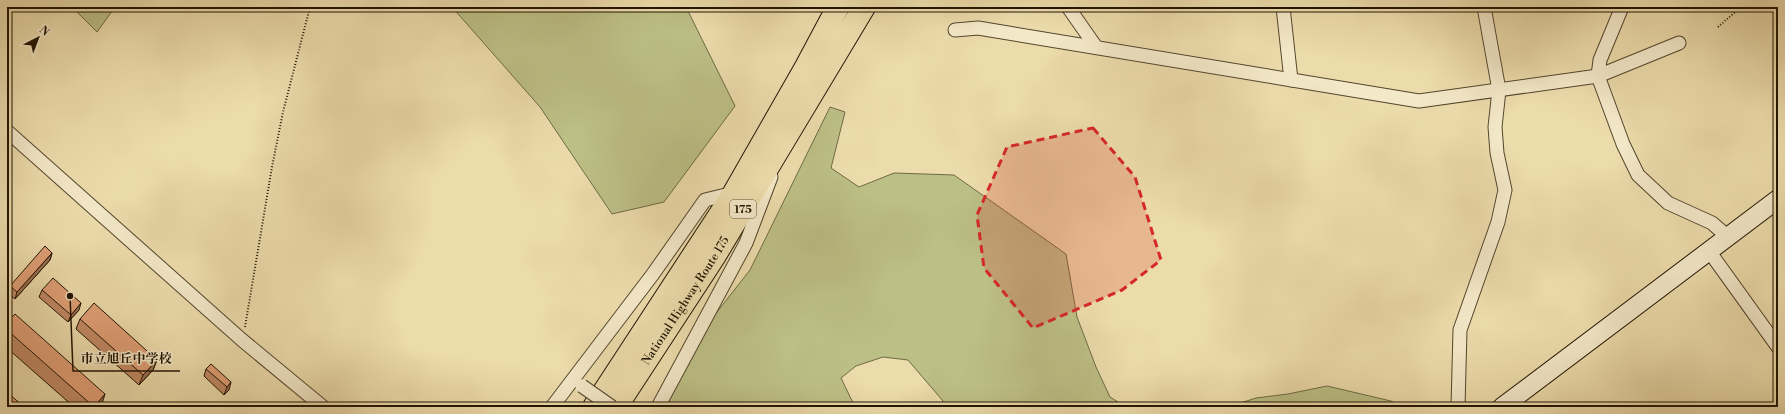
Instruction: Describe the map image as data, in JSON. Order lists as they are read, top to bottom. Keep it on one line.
{"streets":{"highway":["175","National Highway Route 175"]},"places":["市立旭丘中学校"],"north":"top right"}
